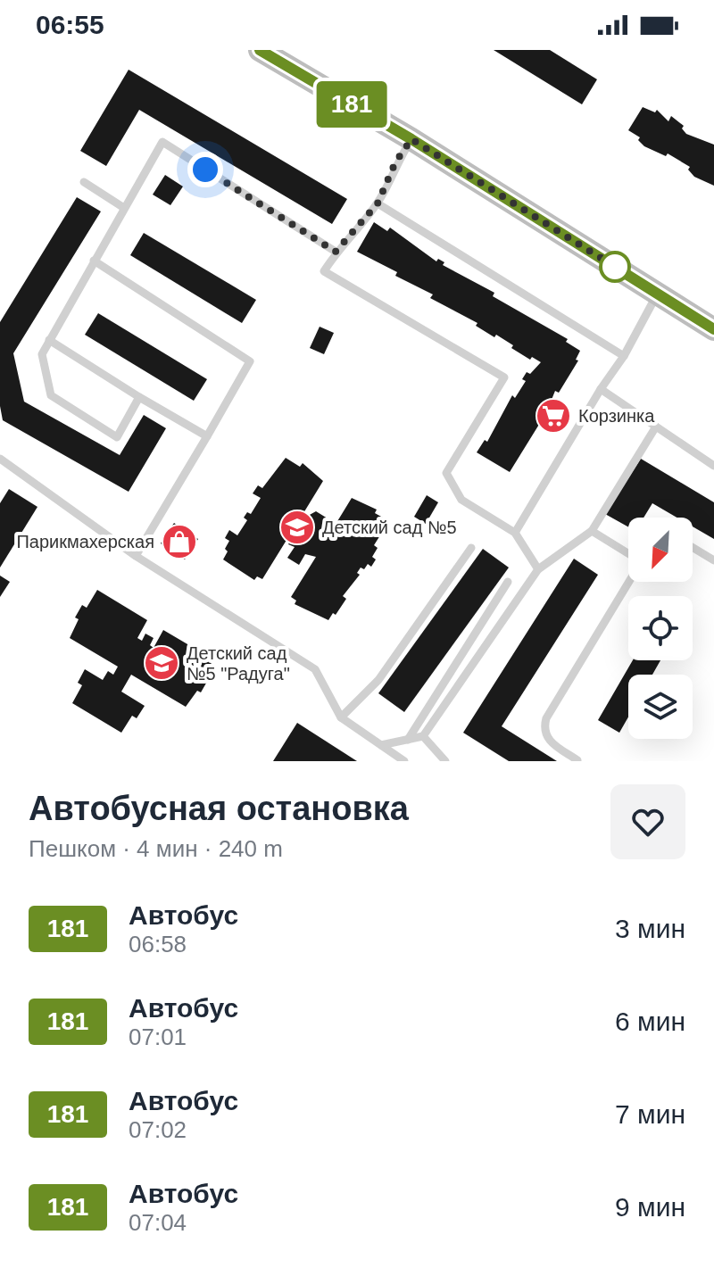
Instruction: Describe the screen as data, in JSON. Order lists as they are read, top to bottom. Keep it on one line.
{"places":{"supermarket":["Корзинка"],"school or university":["Детский сад №5","Детский сад №5 \"Радуга\""],"shop":["Парикмахерская"]},"lines":["bus line 181"],"north":"bottom left","page":{"status":"06:55","on_map":"181","heading":["Автобусная остановка","Пешком · 4 мин · 240 m"],"list":[{"mark":"181","name":"Автобус","note":"06:58","value":"3 мин"},{"mark":"181","name":"Автобус","note":"07:01","value":"6 мин"},{"mark":"181","name":"Автобус","note":"07:02","value":"7 мин"},{"mark":"181","name":"Автобус","note":"07:04","value":"9 мин"}]}}
